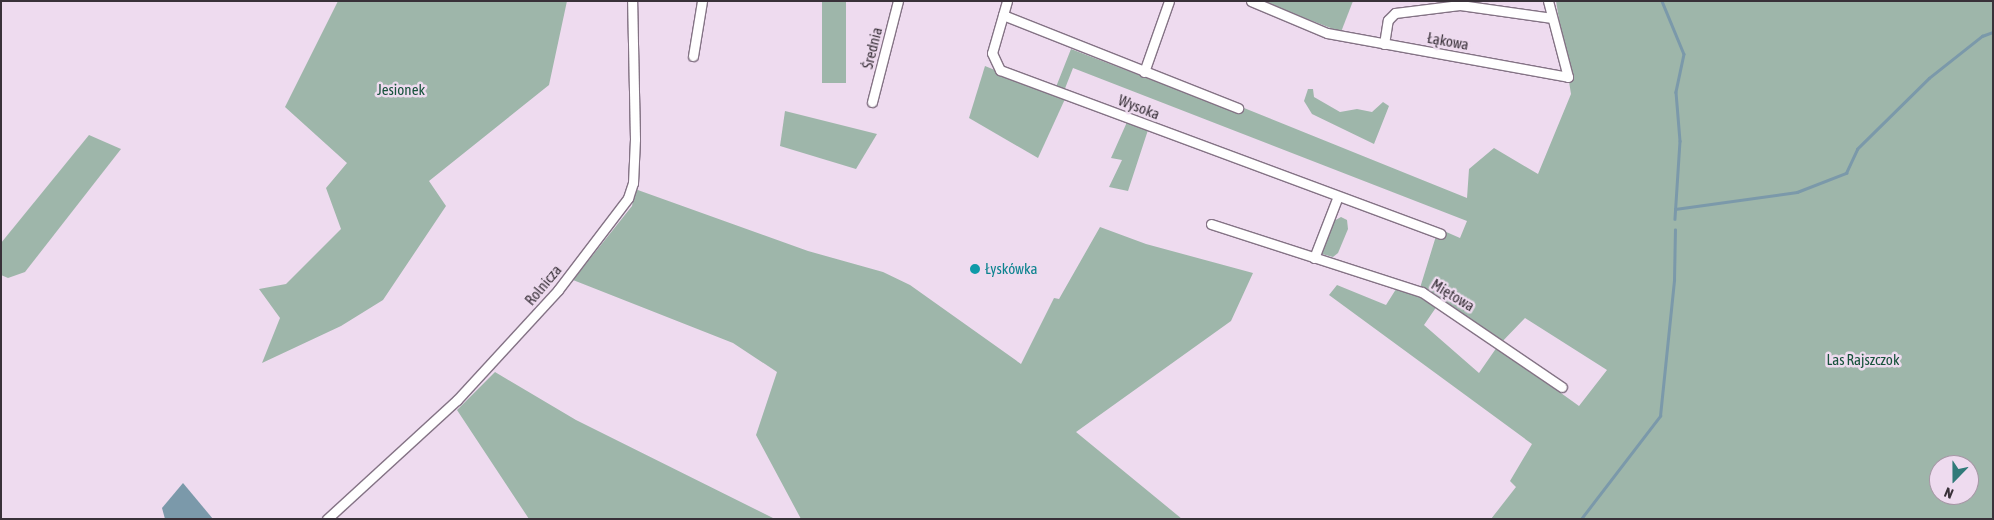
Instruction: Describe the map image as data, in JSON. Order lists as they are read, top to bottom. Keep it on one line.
{"streets":{"street":["Łąkowa","Średnia","Wysoka","Rolnicza","Miętowa"]},"parks":["Jesionek","Las Rajszczok"],"places":["Łyskówka"],"north":"bottom"}
